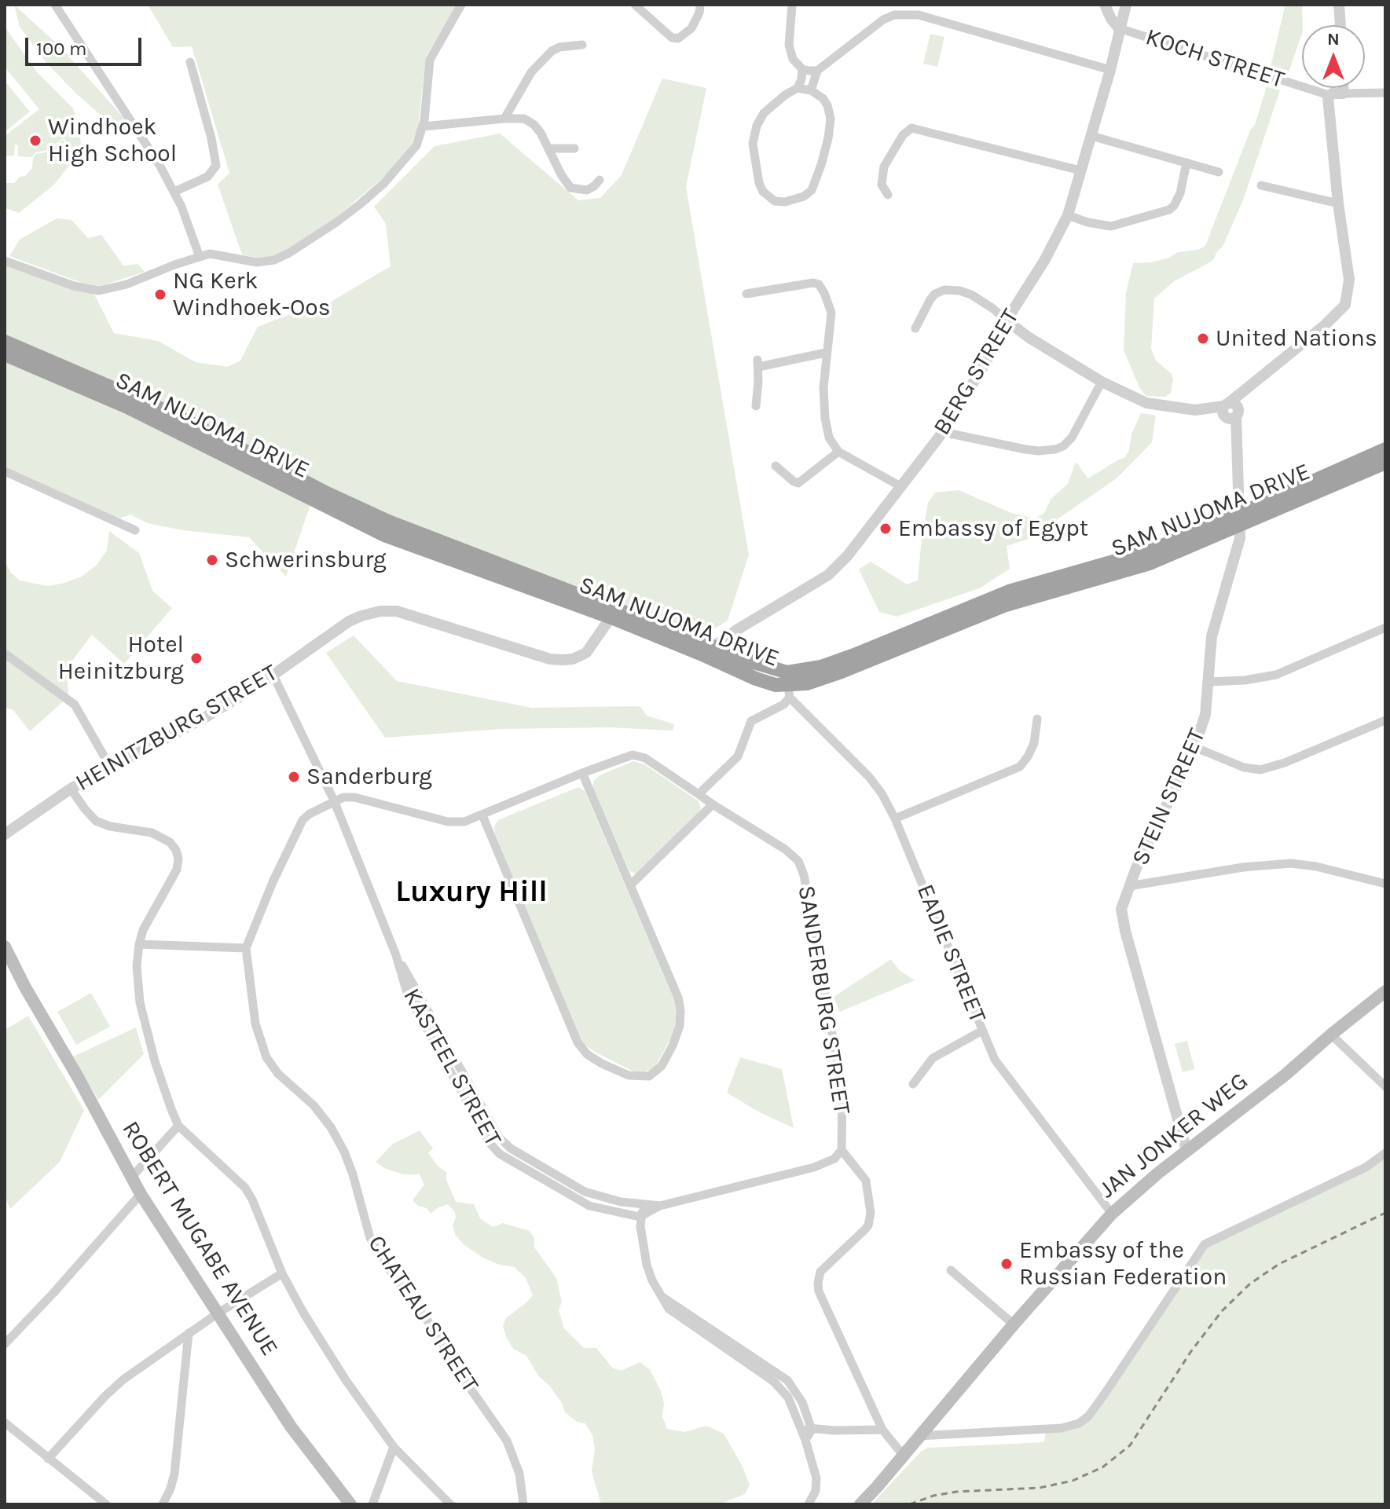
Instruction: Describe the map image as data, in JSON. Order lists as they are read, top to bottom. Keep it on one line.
{"streets":{"highway":["SAM NUJOMA DRIVE"],"main road":["JAN JONKER WEG","ROBERT MUGABE AVENUE"],"street":["KOCH STREET","BERG STREET","HEINITZBURG STREET","STEIN STREET","EADIE STREET","SANDERBURG STREET","KASTEEL STREET","CHATEAU STREET"]},"crossings":[["KOCH STREET","BERG STREET"],["BERG STREET","SAM NUJOMA DRIVE"],["SAM NUJOMA DRIVE","HEINITZBURG STREET"],["SAM NUJOMA DRIVE","STEIN STREET"],["SAM NUJOMA DRIVE","EADIE STREET"],["HEINITZBURG STREET","KASTEEL STREET"],["STEIN STREET","JAN JONKER WEG"],["EADIE STREET","JAN JONKER WEG"],["SANDERBURG STREET","KASTEEL STREET"],["KASTEEL STREET","CHATEAU STREET"]],"districts":["Luxury Hill"],"places":["Windhoek High School","NG Kerk Windhoek-Oos","United Nations","Embassy of Egypt","Schwerinsburg","Hotel Heinitzburg","Sanderburg","Embassy of the Russian Federation"],"scale_bar":"100 m","north":"top"}
